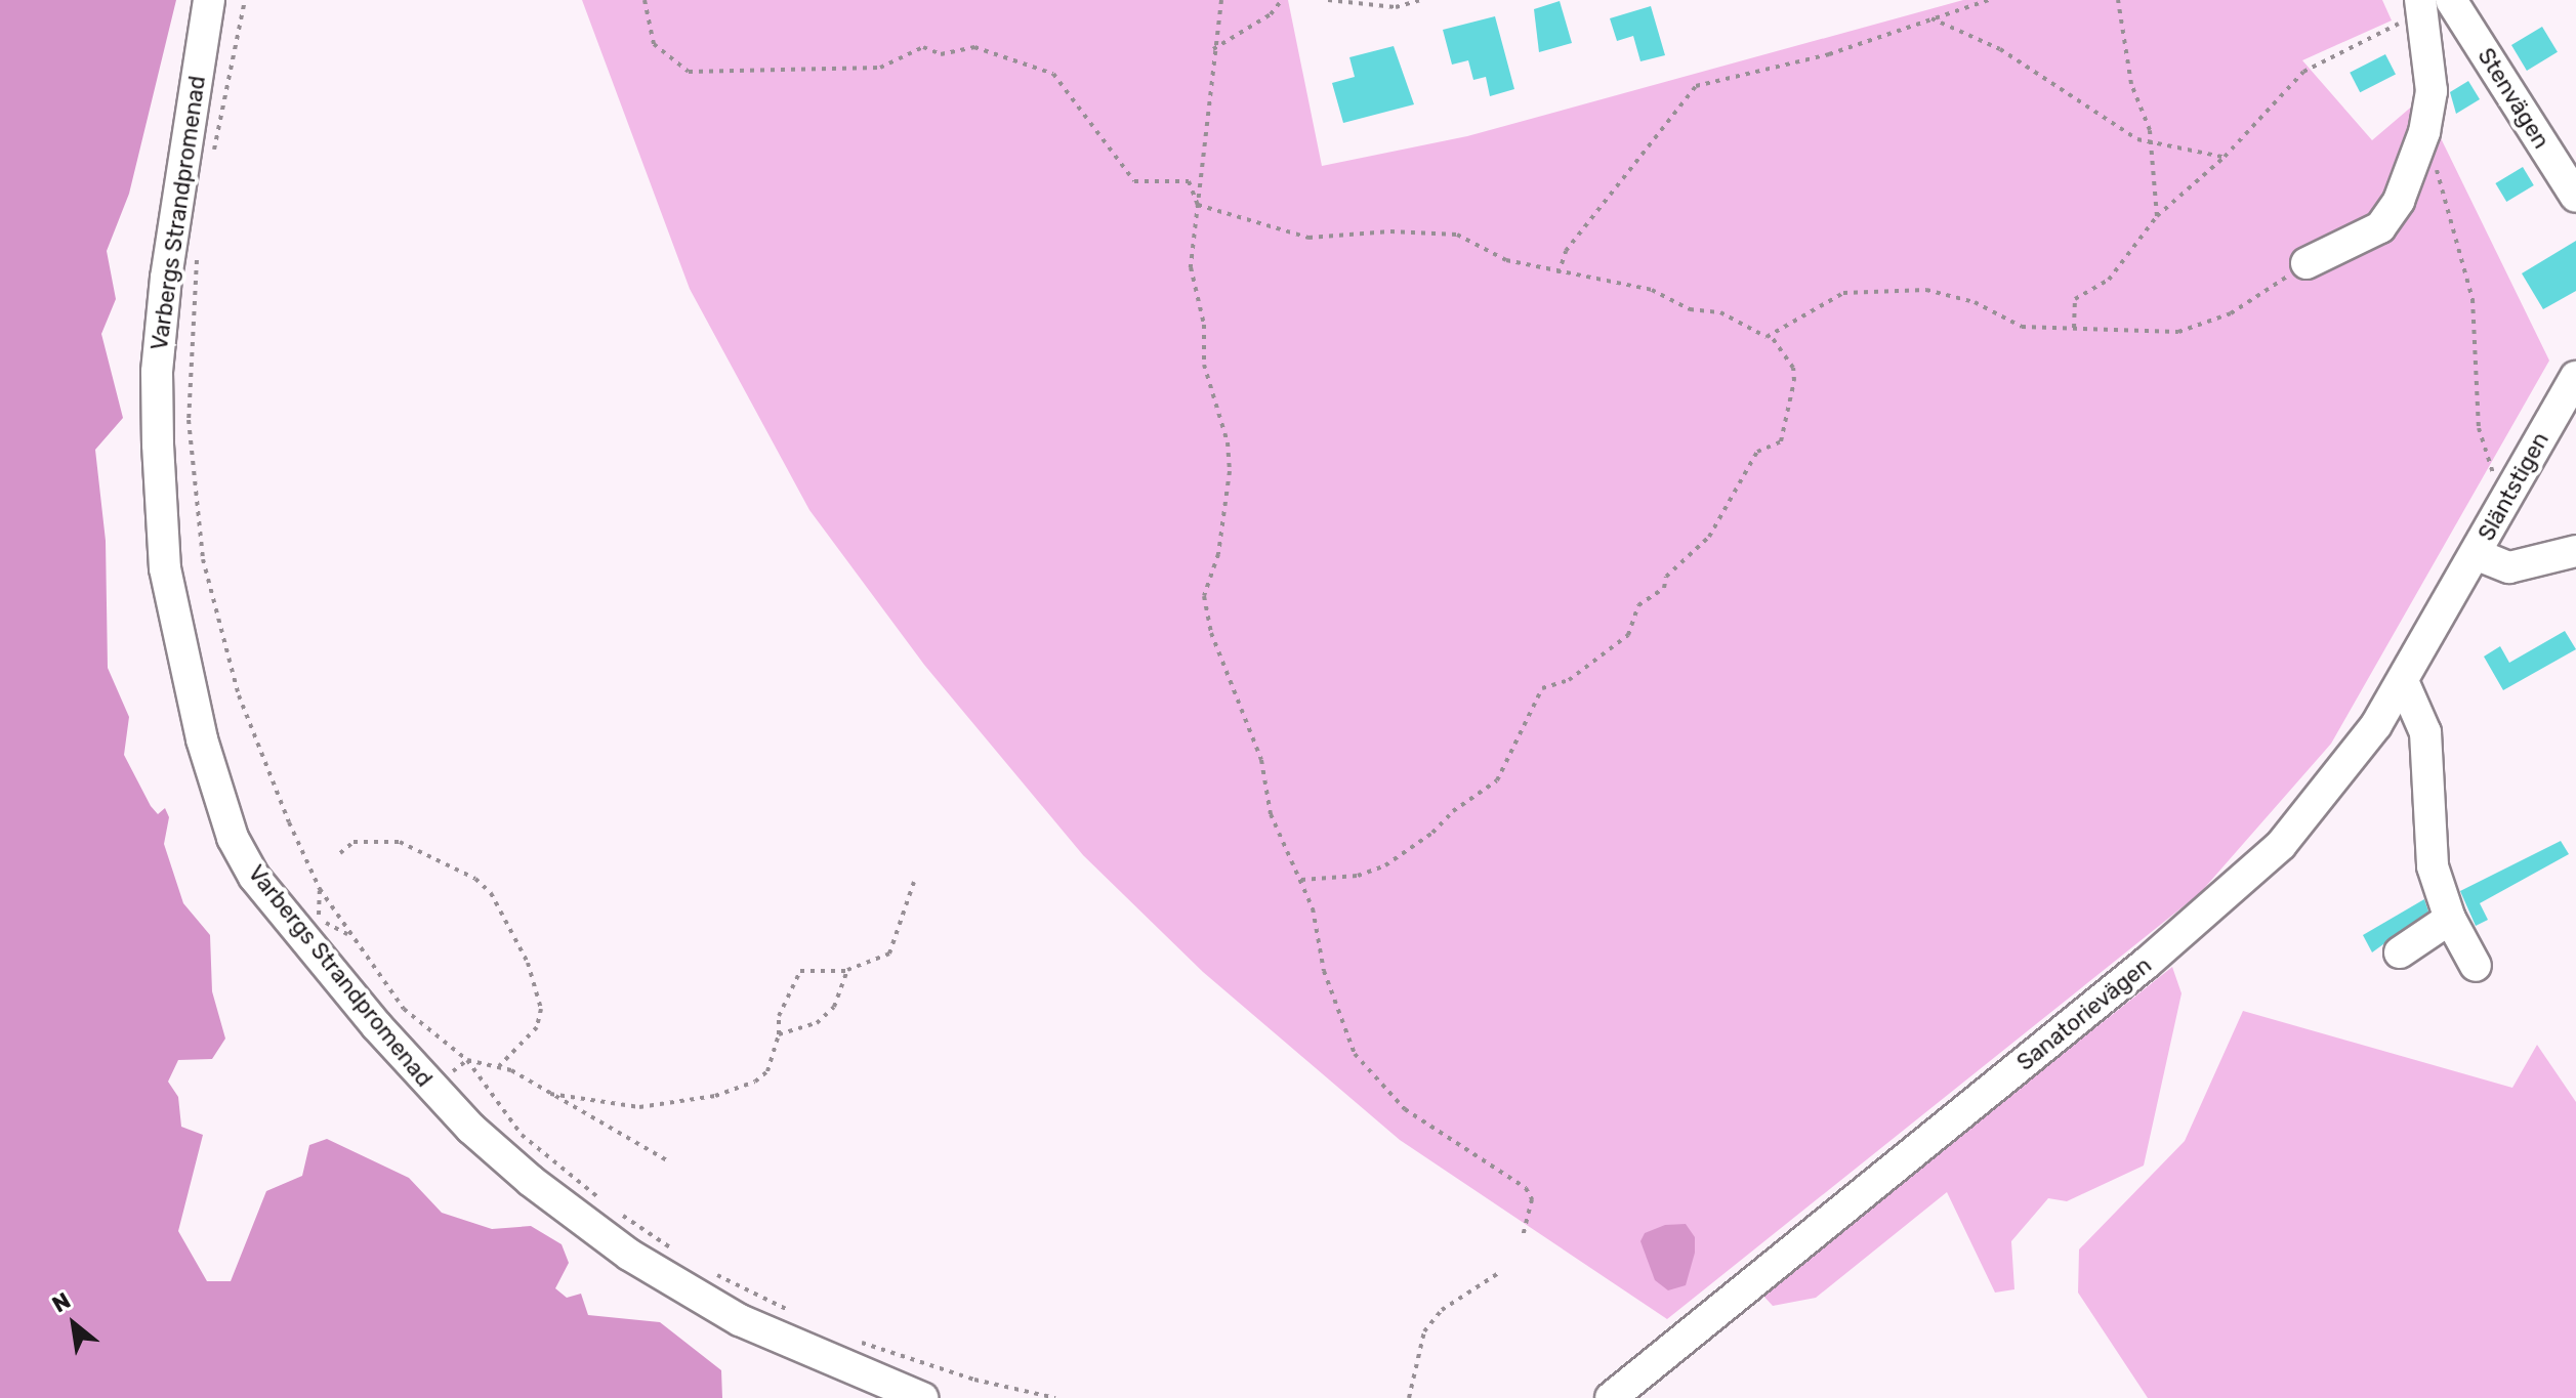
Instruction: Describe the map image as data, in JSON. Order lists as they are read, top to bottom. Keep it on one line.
{"streets":{"street":["Stenvägen","Varbergs Strandpromenad","Släntstigen","Sanatorievägen"]},"crossings":[["Släntstigen","Sanatorievägen"]],"north":"top left"}
